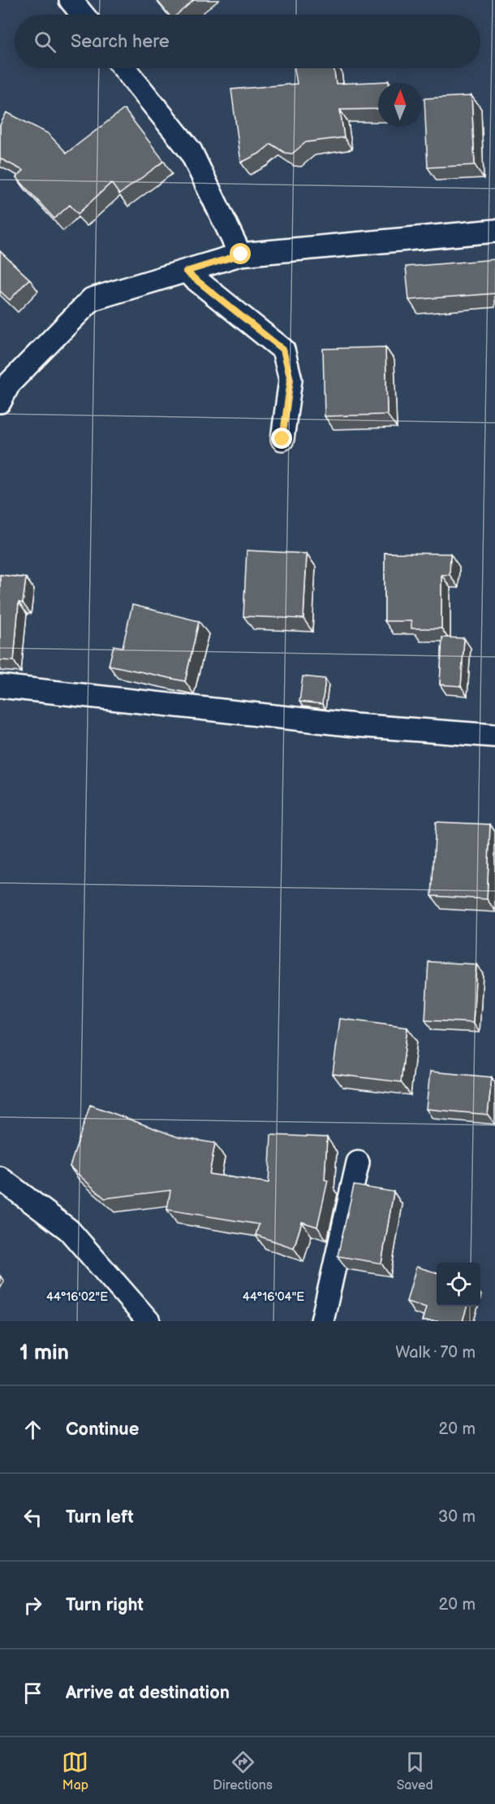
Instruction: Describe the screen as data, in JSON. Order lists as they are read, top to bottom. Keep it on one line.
{"north":"top","page":{"search":"Search here","heading":["1 min","Walk · 70 m"],"list":[["Continue","20 m"],["Turn left","30 m"],["Turn right","20 m"],"Arrive at destination"],"nav":["Map","Directions","Saved"]},"coordinates":["44°16'02\"E","44°16'04\"E"]}
